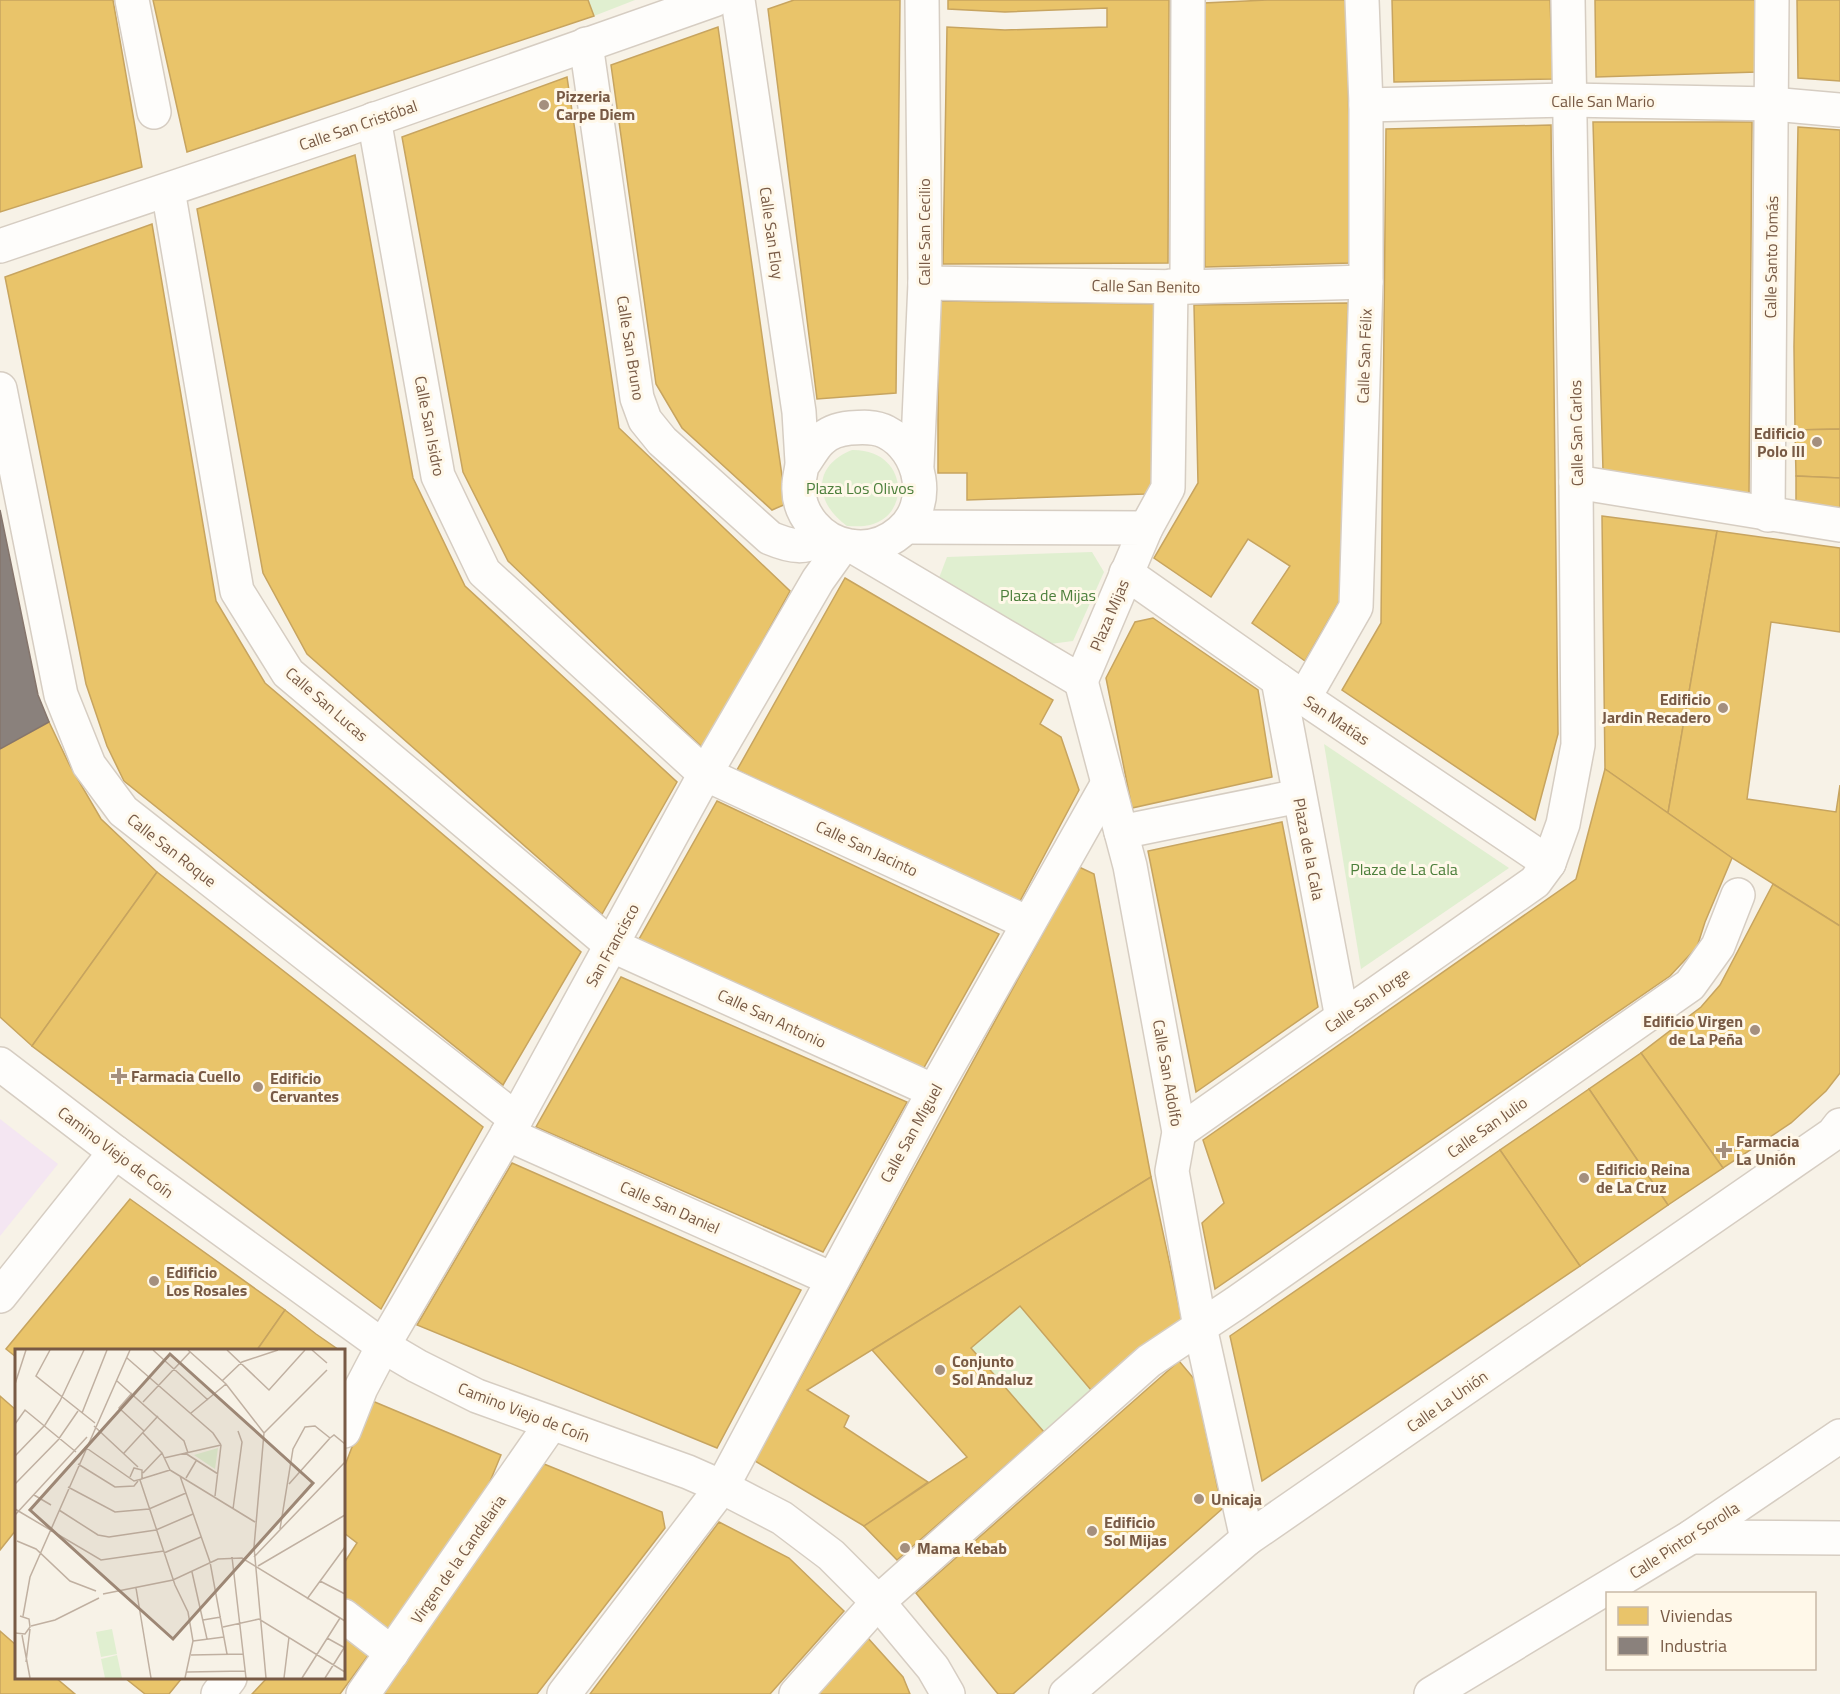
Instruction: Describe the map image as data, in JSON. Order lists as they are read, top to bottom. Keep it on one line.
{"streets":{"street":["Calle San Mario","Calle San Cristóbal","Calle San Cecilio","Calle San Eloy","Calle Santo Tomás","Calle San Benito","Calle San Bruno","Calle San Félix","Calle San Isidro","Calle San Carlos","Plaza Mijas","Calle San Lucas","San Matías","Calle San Jacinto","Plaza de la Cala","Calle San Roque","San Francisco","Calle San Jorge","Calle San Antonio","Calle San Adolfo","Calle San Julio","Calle San Miguel","Camino Viejo de Coín","Calle San Daniel","Calle La Unión","Calle Pintor Sorolla","Virgen de la Candelaria"]},"crossings":[["Calle San Mario","Calle Santo Tomás"],["Calle San Mario","Calle San Félix"],["Calle San Mario","Calle San Carlos"],["Calle San Cristóbal","Calle San Bruno"],["Calle San Cristóbal","Calle San Isidro"],["Calle San Cristóbal","Calle San Lucas"],["Calle San Cecilio","Calle San Eloy"],["Calle San Cecilio","Calle San Benito"],["Calle San Cecilio","Calle San Bruno"],["Calle San Cecilio","San Francisco"],["Calle San Eloy","Calle San Bruno"],["Calle San Eloy","San Francisco"],["Calle San Benito","Calle San Félix"],["Calle San Benito","Plaza Mijas"],["Calle San Bruno","San Francisco"],["Calle San Félix","San Matías"],["Calle San Félix","Plaza de la Cala"],["Calle San Isidro","Calle San Jacinto"],["Calle San Isidro","San Francisco"],["Calle San Carlos","San Matías"],["Calle San Carlos","Calle San Jorge"],["Plaza Mijas","San Matías"],["Plaza Mijas","Calle San Adolfo"],["Calle San Lucas","San Francisco"],["Calle San Lucas","Calle San Antonio"],["San Matías","Plaza de la Cala"],["San Matías","Calle San Jorge"],["Calle San Jacinto","San Francisco"],["Calle San Jacinto","Calle San Miguel"],["Plaza de la Cala","Calle San Jorge"],["Calle San Roque","San Francisco"],["Calle San Roque","Calle San Daniel"],["San Francisco","Calle San Antonio"],["San Francisco","Camino Viejo de Coín"],["San Francisco","Calle San Daniel"],["Calle San Jorge","Calle San Adolfo"],["Calle San Antonio","Calle San Miguel"],["Calle San Adolfo","Calle San Julio"],["Calle San Adolfo","Calle San Miguel"],["Calle San Adolfo","Calle La Unión"],["Calle San Julio","Camino Viejo de Coín"],["Calle San Miguel","Camino Viejo de Coín"],["Calle San Miguel","Calle San Daniel"],["Camino Viejo de Coín","Virgen de la Candelaria"]],"parks":["Plaza Los Olivos","Plaza de Mijas","Plaza de La Cala"],"places":{"other":["Pizzeria Carpe Diem","Edificio Polo III","Edificio Jardin Recadero","Edificio Virgen de La Peña","Edificio Cervantes","Edificio Reina de La Cruz","Edificio Los Rosales","Conjunto Sol Andaluz","Unicaja","Edificio Sol Mijas","Mama Kebab"],"health":["Farmacia Cuello","Farmacia La Unión"]},"legend":["Viviendas","Industria"]}
